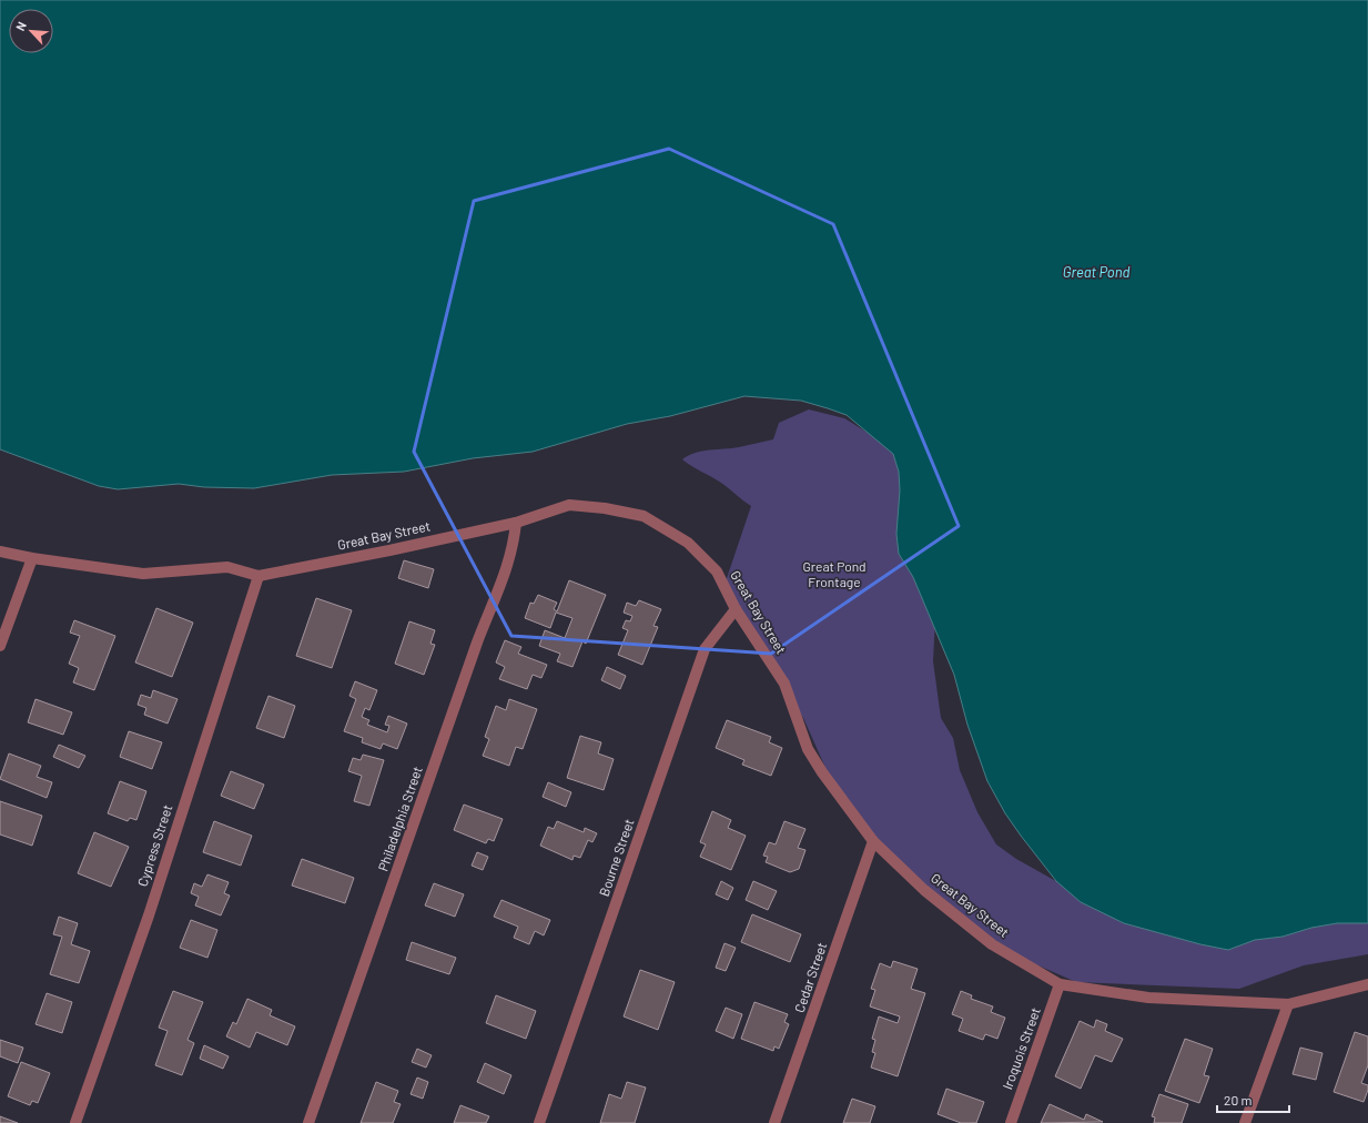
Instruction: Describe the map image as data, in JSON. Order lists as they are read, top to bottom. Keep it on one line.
{"streets":{"street":["Great Bay Street","Philadelphia Street","Cypress Street","Bourne Street","Cedar Street","Iroquois Street"]},"crossings":[["Great Bay Street","Philadelphia Street"],["Great Bay Street","Cypress Street"],["Great Bay Street","Bourne Street"],["Great Bay Street","Cedar Street"],["Great Bay Street","Iroquois Street"]],"water":["Great Pond"],"parks":["Great Pond Frontage"],"scale_bar":"20 m","north":"top left"}
